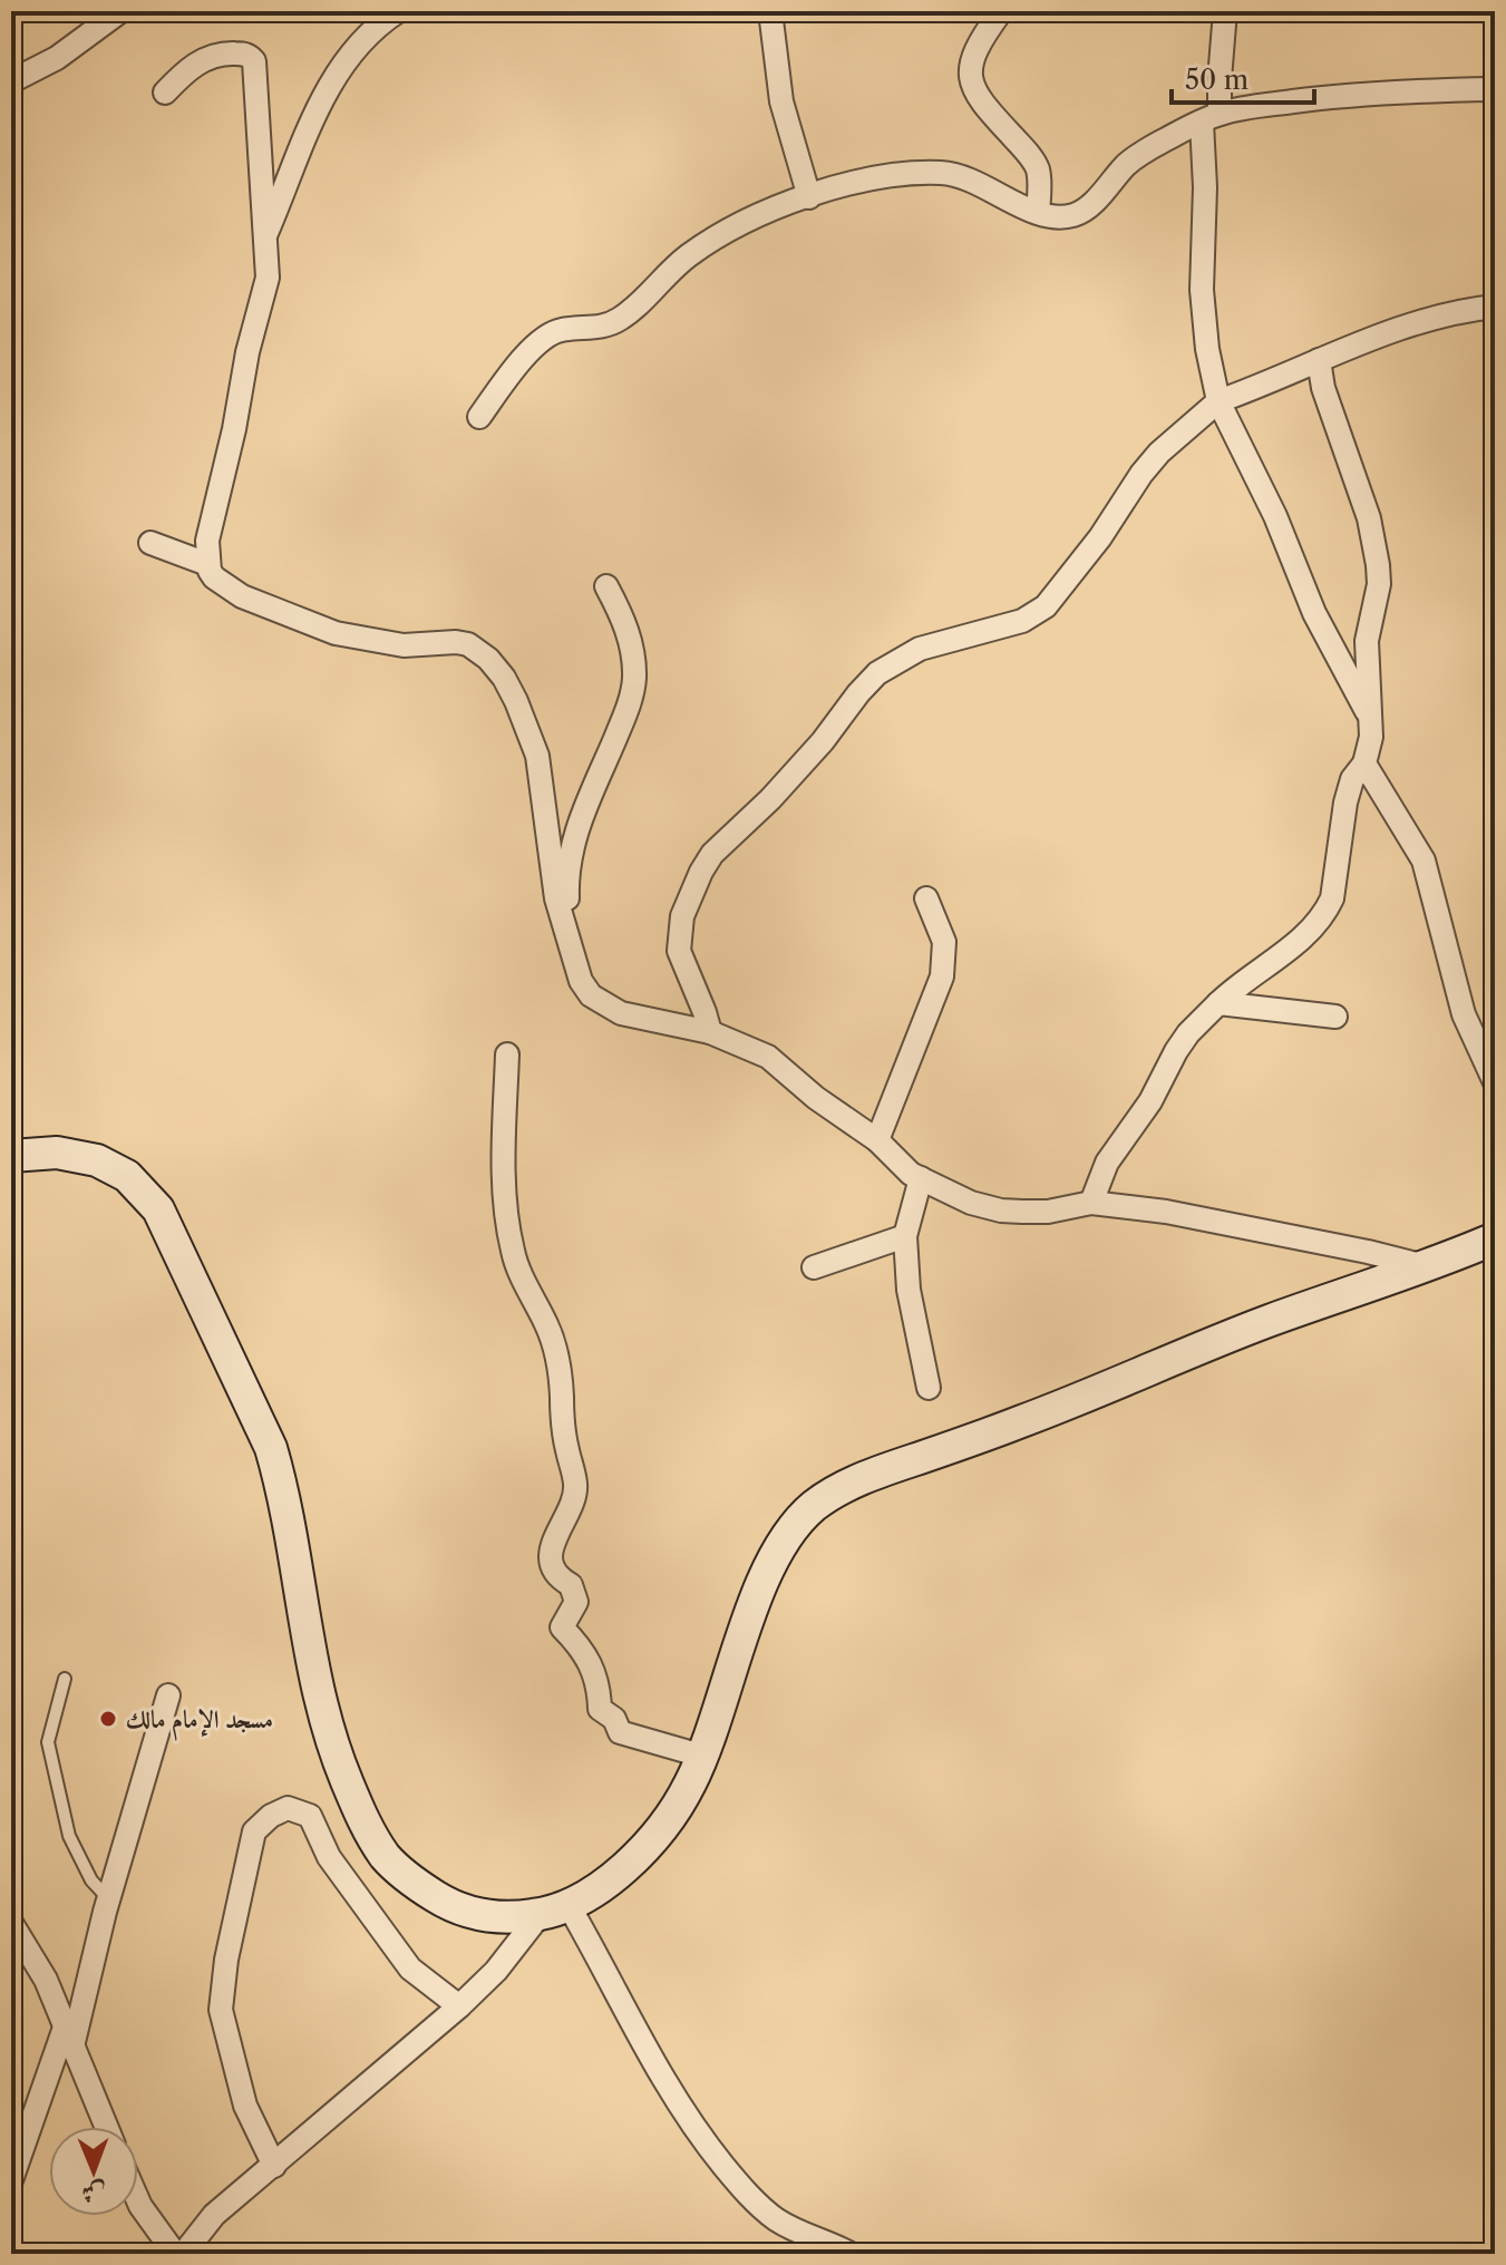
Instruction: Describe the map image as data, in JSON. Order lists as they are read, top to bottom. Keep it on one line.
{"places":["مسجد الإمام مالك"],"scale_bar":"50 m","north":"bottom"}
